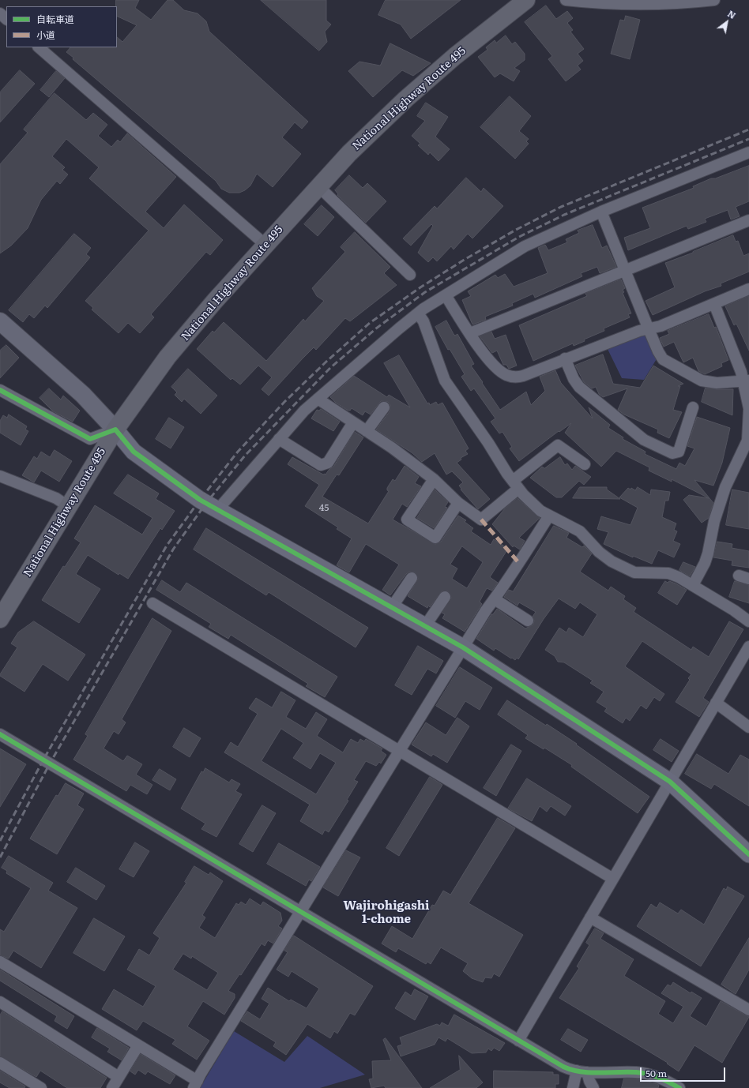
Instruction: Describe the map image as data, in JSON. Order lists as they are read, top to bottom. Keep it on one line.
{"streets":{"highway":["National Highway Route 495"]},"districts":["Wajirohigashi 1-chome"],"house_numbers":["45"],"legend":["自転車道","小道"],"scale_bar":"50 m","north":"top right"}
